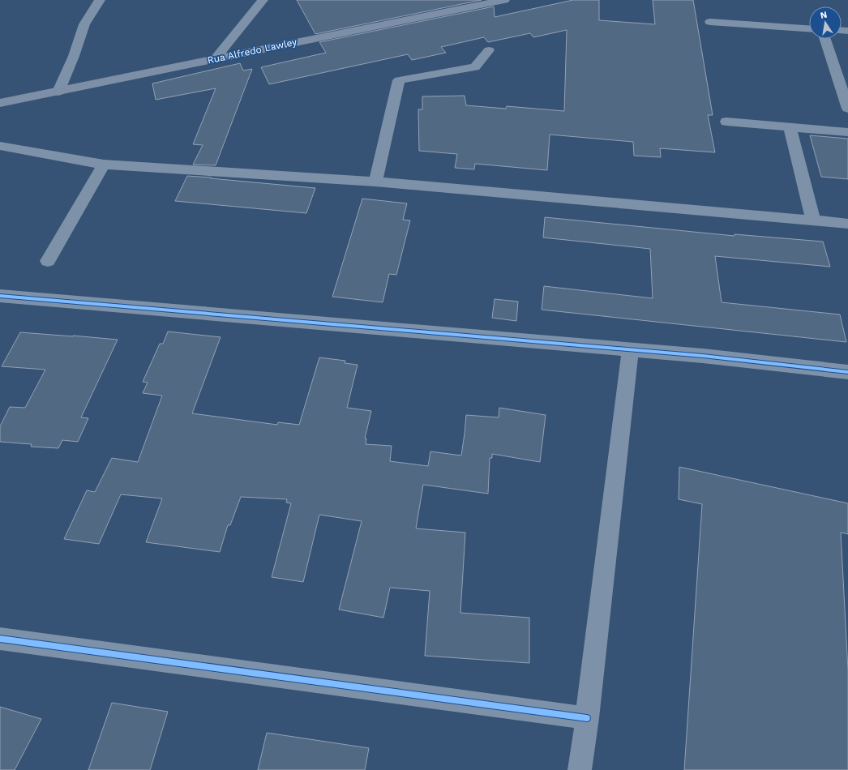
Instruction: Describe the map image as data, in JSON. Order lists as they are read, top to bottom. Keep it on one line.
{"streets":{"main road":["Rua Alfredo Lawley"]},"north":"top"}
